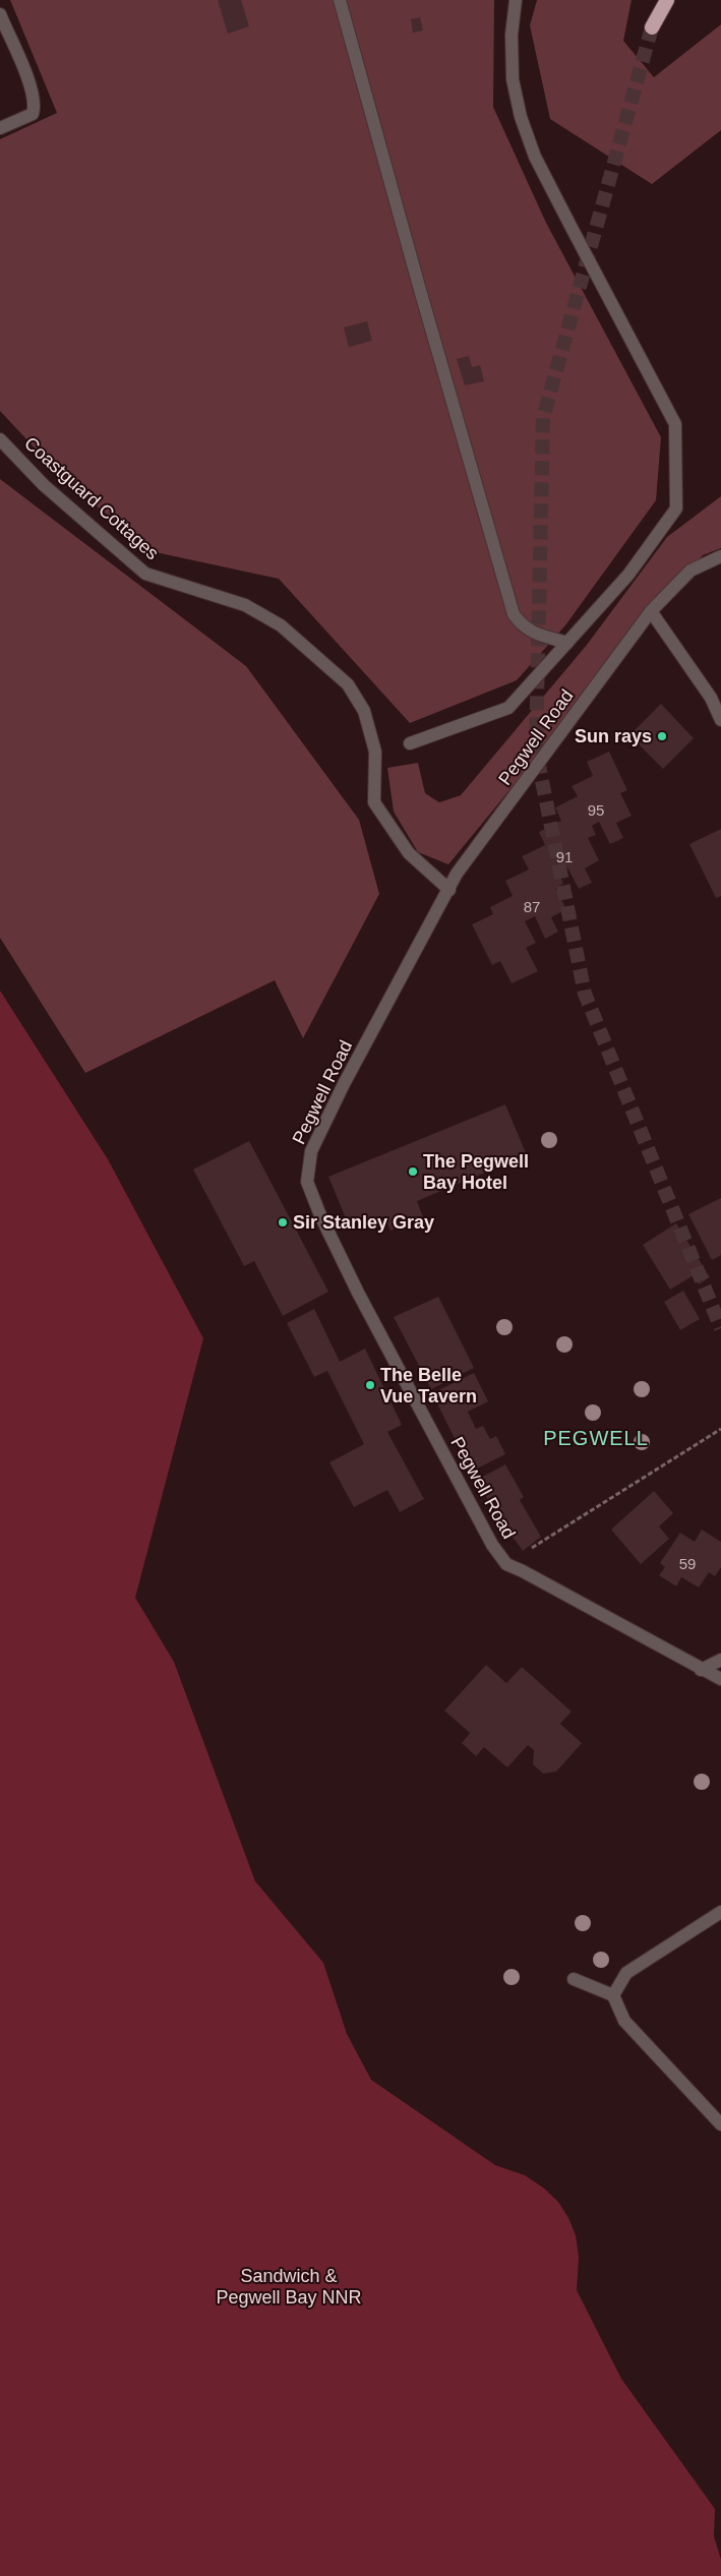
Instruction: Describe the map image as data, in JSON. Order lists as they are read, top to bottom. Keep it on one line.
{"streets":{"street":["Coastguard Cottages","Pegwell Road"]},"crossings":[["Coastguard Cottages","Pegwell Road"]],"districts":["PEGWELL"],"parks":["Sandwich & Pegwell Bay NNR"],"places":["Sun rays","The Pegwell Bay Hotel","Sir Stanley Gray","The Belle Vue Tavern"],"house_numbers":["95","91","87","59"]}
